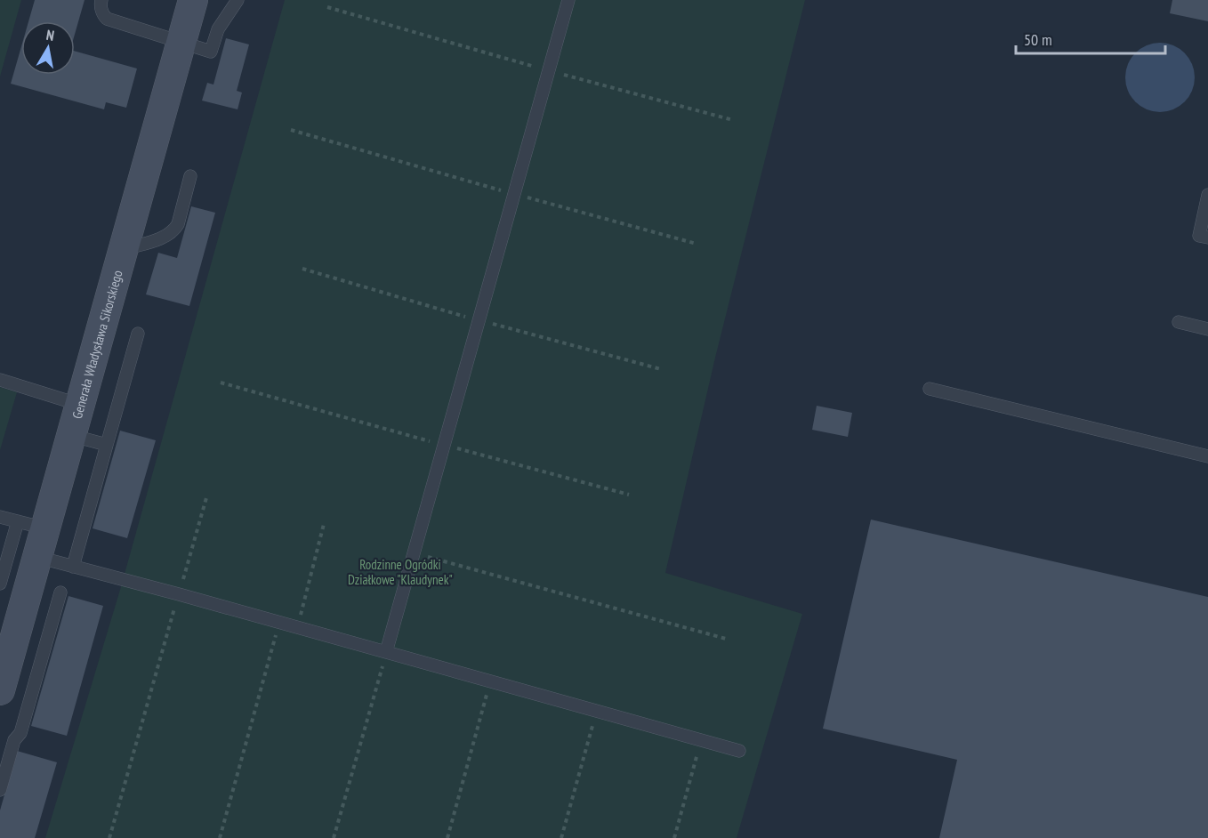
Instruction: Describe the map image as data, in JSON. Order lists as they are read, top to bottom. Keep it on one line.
{"streets":{"main road":["Generała Władysława Sikorskiego"]},"parks":["Rodzinne Ogródki Działkowe \"Klaudynek\""],"scale_bar":"50 m","north":"top"}
